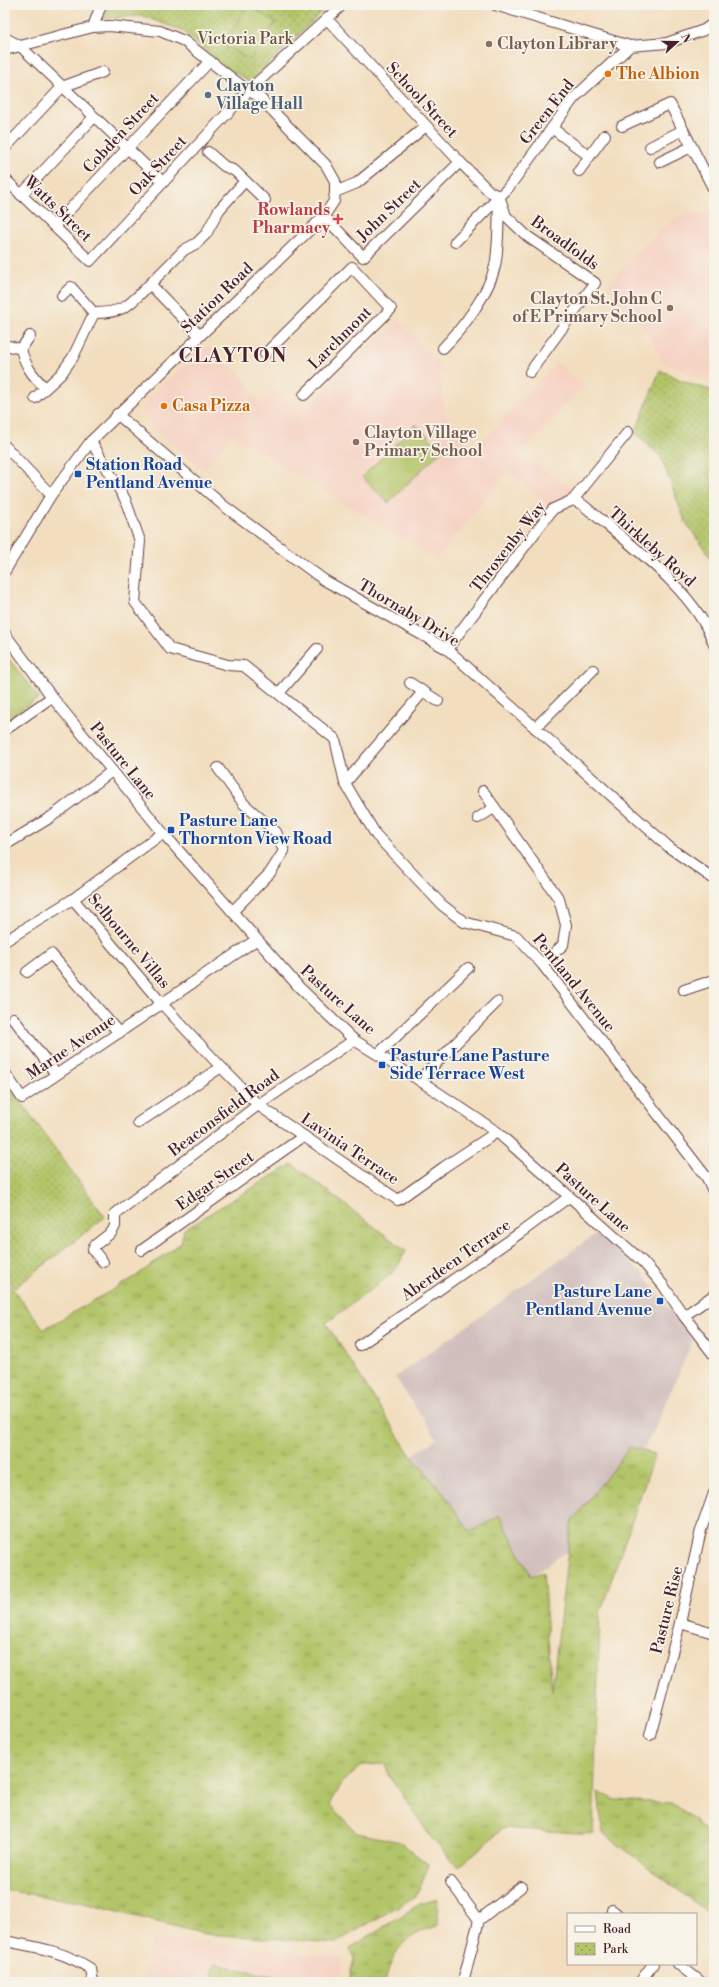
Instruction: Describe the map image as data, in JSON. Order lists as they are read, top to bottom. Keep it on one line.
{"streets":{"street":["School Street","Green End","Cobden Street","Oak Street","Watts Street","John Street","Broadfolds","Station Road","Larchmont","Throxenby Way","Thirkleby Royd","Thornaby Drive","Pasture Lane","Selbourne Villas","Pentland Avenue","Marne Avenue","Beaconsfield Road","Lavinia Terrace","Edgar Street","Aberdeen Terrace","Pasture Rise"]},"crossings":[["School Street","Green End"],["School Street","Oak Street"],["School Street","John Street"],["School Street","Broadfolds"],["Green End","Broadfolds"],["Cobden Street","Watts Street"],["Oak Street","Watts Street"],["John Street","Station Road"],["Station Road","Thornaby Drive"],["Station Road","Pentland Avenue"],["Throxenby Way","Thirkleby Royd"],["Throxenby Way","Thornaby Drive"],["Pasture Lane","Marne Avenue"],["Pasture Lane","Beaconsfield Road"],["Pasture Lane","Lavinia Terrace"],["Pasture Lane","Aberdeen Terrace"],["Selbourne Villas","Marne Avenue"],["Selbourne Villas","Lavinia Terrace"],["Beaconsfield Road","Lavinia Terrace"],["Lavinia Terrace","Edgar Street"]],"districts":["CLAYTON"],"parks":["Victoria Park"],"places":{"other":["Clayton Library","The Albion","Clayton Village Hall","Clayton St. John C of E Primary School","Casa Pizza","Clayton Village Primary School"],"health":["Rowlands Pharmacy"],"transit":["Station Road Pentland Avenue","Pasture Lane Thornton View Road","Pasture Lane Pasture Side Terrace West","Pasture Lane Pentland Avenue"]},"legend":["Road","Park"],"north":"right"}
